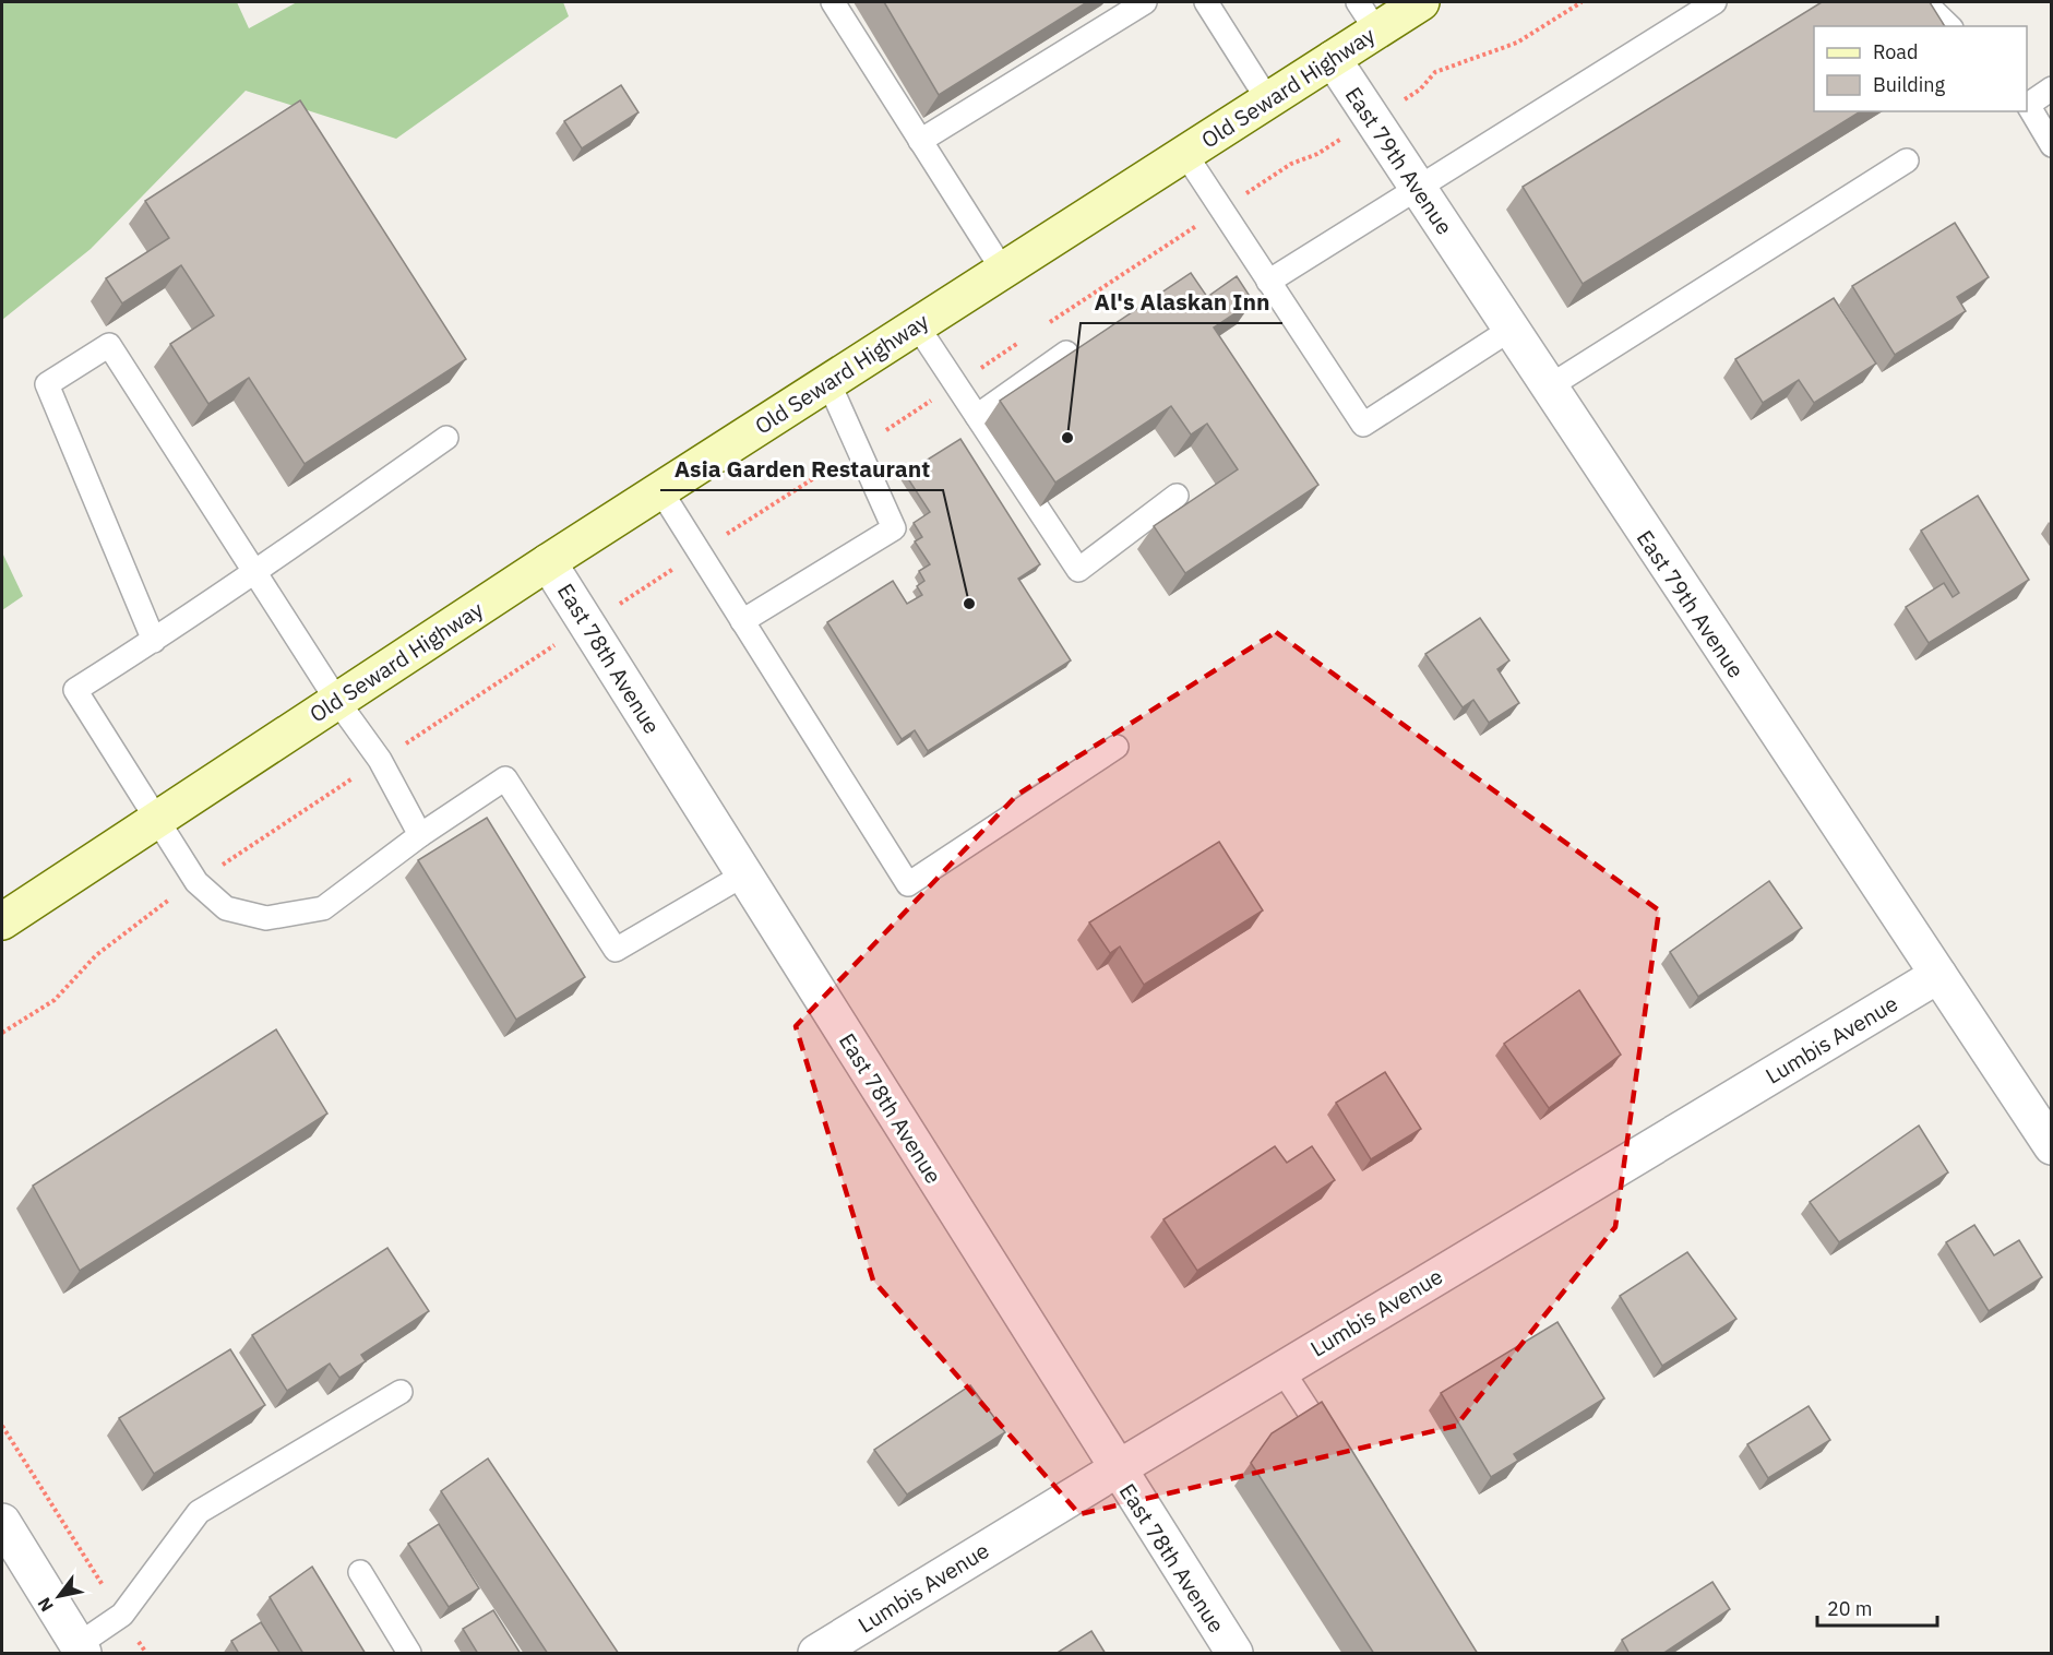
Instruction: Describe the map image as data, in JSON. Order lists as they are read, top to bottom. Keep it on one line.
{"streets":{"main road":["Old Seward Highway"],"street":["East 79th Avenue","East 78th Avenue","Lumbis Avenue"]},"crossings":[["Old Seward Highway","East 79th Avenue"],["Old Seward Highway","East 78th Avenue"],["East 79th Avenue","Lumbis Avenue"],["East 78th Avenue","Lumbis Avenue"]],"places":["Al's Alaskan Inn","Asia Garden Restaurant"],"legend":["Road","Building"],"scale_bar":"20 m","north":"bottom left"}
